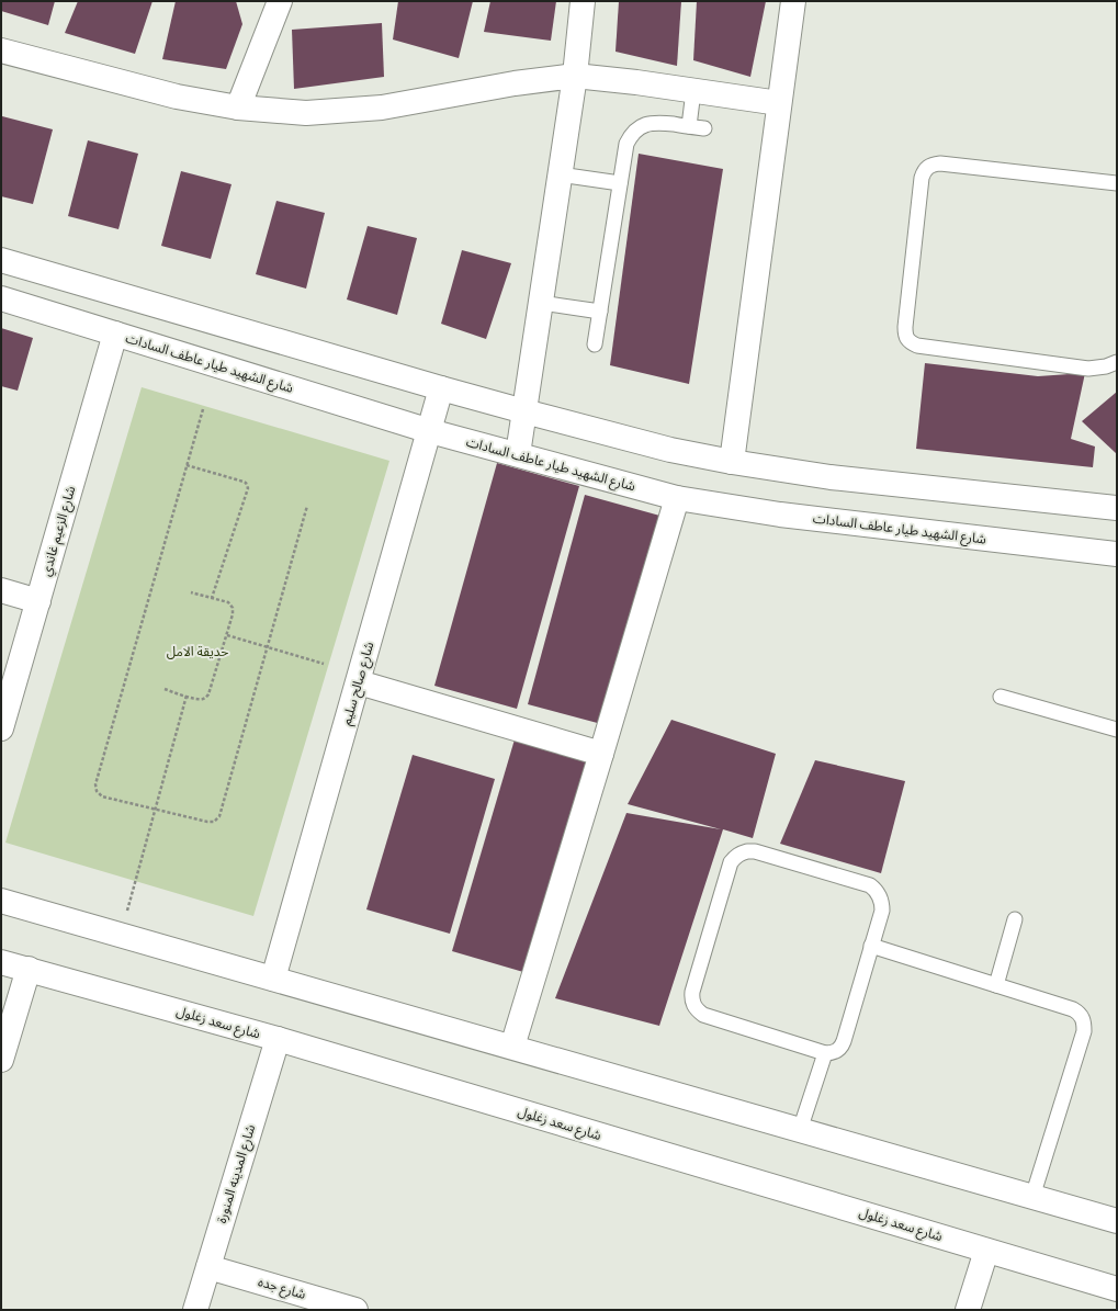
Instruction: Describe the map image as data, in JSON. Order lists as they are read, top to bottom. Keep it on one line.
{"streets":{"street":["شارع الشهيد طيار عاطف السادات","شارع الزعيم غاندي","شارع صالح سليم","شارع سعد زغلول","شارع المدينه المنورة","شارع جده"]},"crossings":[["شارع الشهيد طيار عاطف السادات","شارع الزعيم غاندي"],["شارع الشهيد طيار عاطف السادات","شارع صالح سليم"],["شارع سعد زغلول","شارع المدينه المنورة"],["شارع المدينه المنورة","شارع جده"]],"parks":["حديقة الامل"]}
